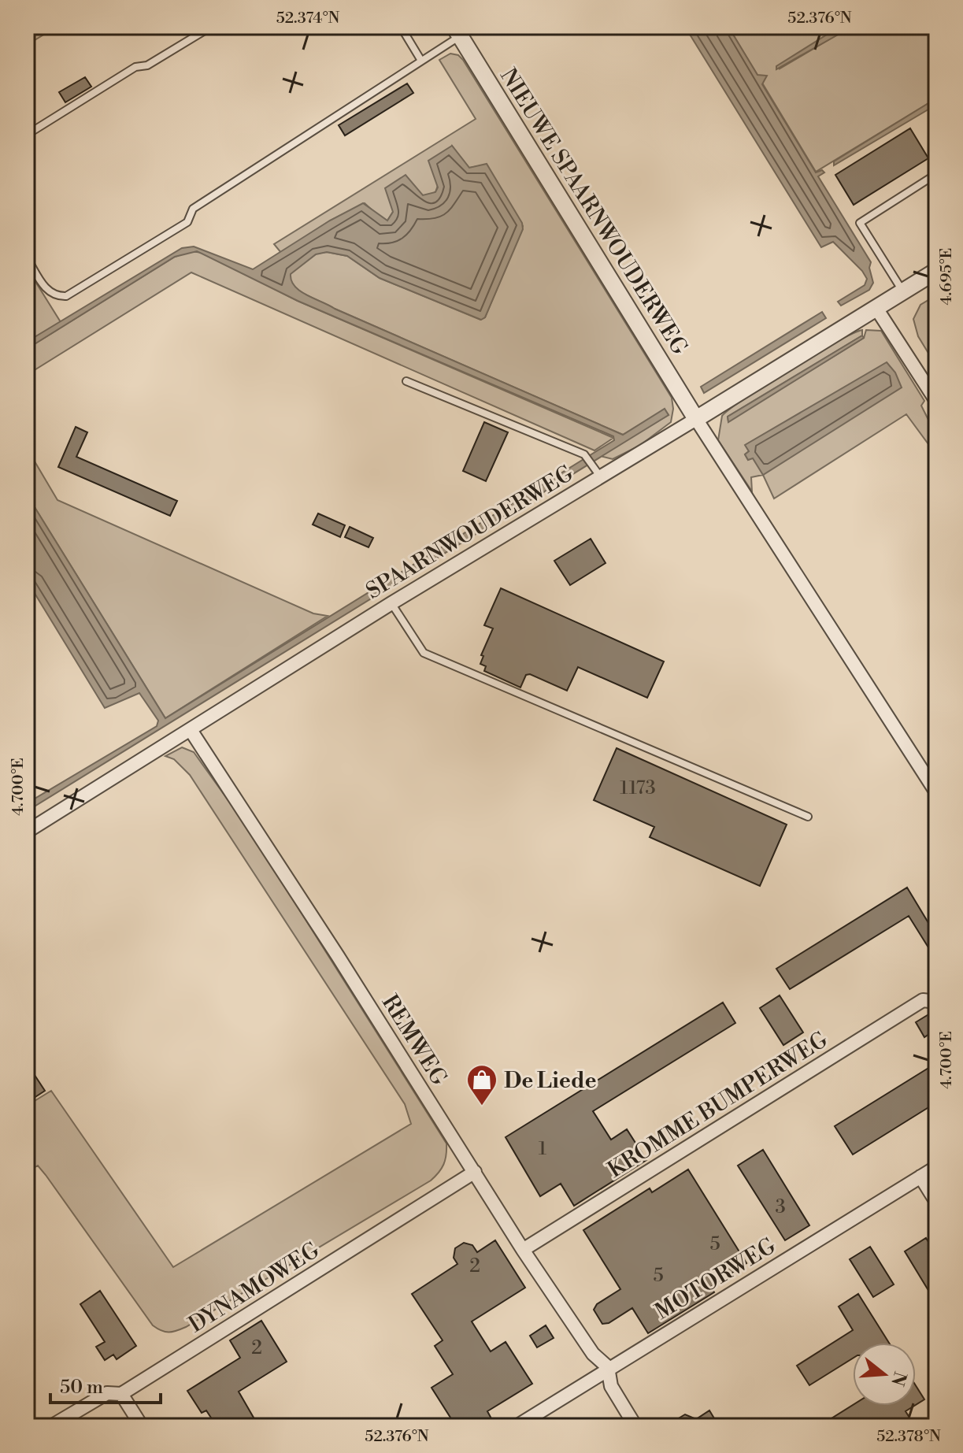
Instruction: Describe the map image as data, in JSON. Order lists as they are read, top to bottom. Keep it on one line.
{"streets":{"street":["NIEUWE SPAARNWOUDERWEG","SPAARNWOUDERWEG","REMWEG","KROMME BUMPERWEG","MOTORWEG","DYNAMOWEG"]},"crossings":[["NIEUWE SPAARNWOUDERWEG","SPAARNWOUDERWEG"],["SPAARNWOUDERWEG","REMWEG"],["REMWEG","KROMME BUMPERWEG"],["REMWEG","MOTORWEG"],["REMWEG","DYNAMOWEG"]],"places":{"shop":["De Liede"]},"house_numbers":["1173","1","3","5","2","5","2"],"scale_bar":"50 m","north":"right","coordinates":["52.374°N","52.376°N","4.695°E","4.700°E","52.378°N"]}
